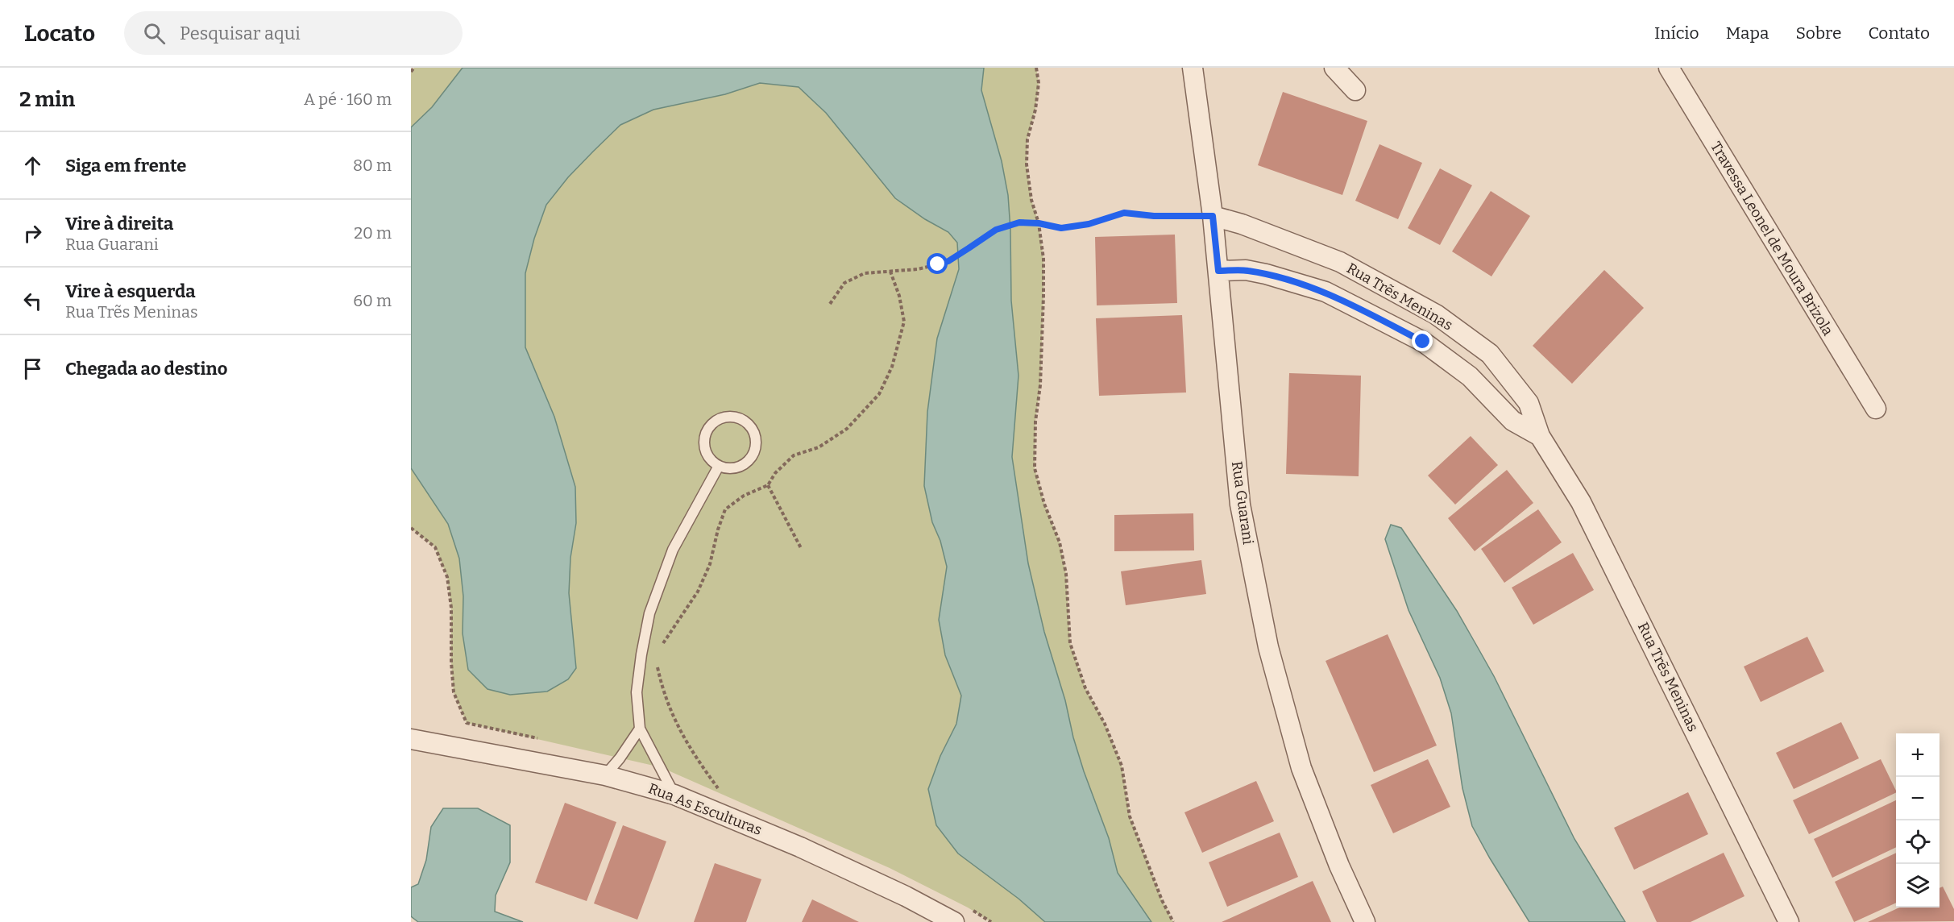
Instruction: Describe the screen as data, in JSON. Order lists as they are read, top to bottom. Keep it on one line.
{"streets":{"street":["Travessa Leonel de Moura Brizola","Rua Trẽs Meninas","Rua Guarani","Rua As Esculturas"]},"crossings":[["Rua Trẽs Meninas","Rua Guarani"]],"page":{"header":"Locato","search":"Pesquisar aqui","nav":["Início","Mapa","Sobre","Contato"],"heading":["2 min","A pé · 160 m"],"list":[["Siga em frente","80 m"],["Vire à direita","Rua Guarani","20 m"],["Vire à esquerda","Rua Trẽs Meninas","60 m"],"Chegada ao destino"],"map_buttons":["+","−"]}}
